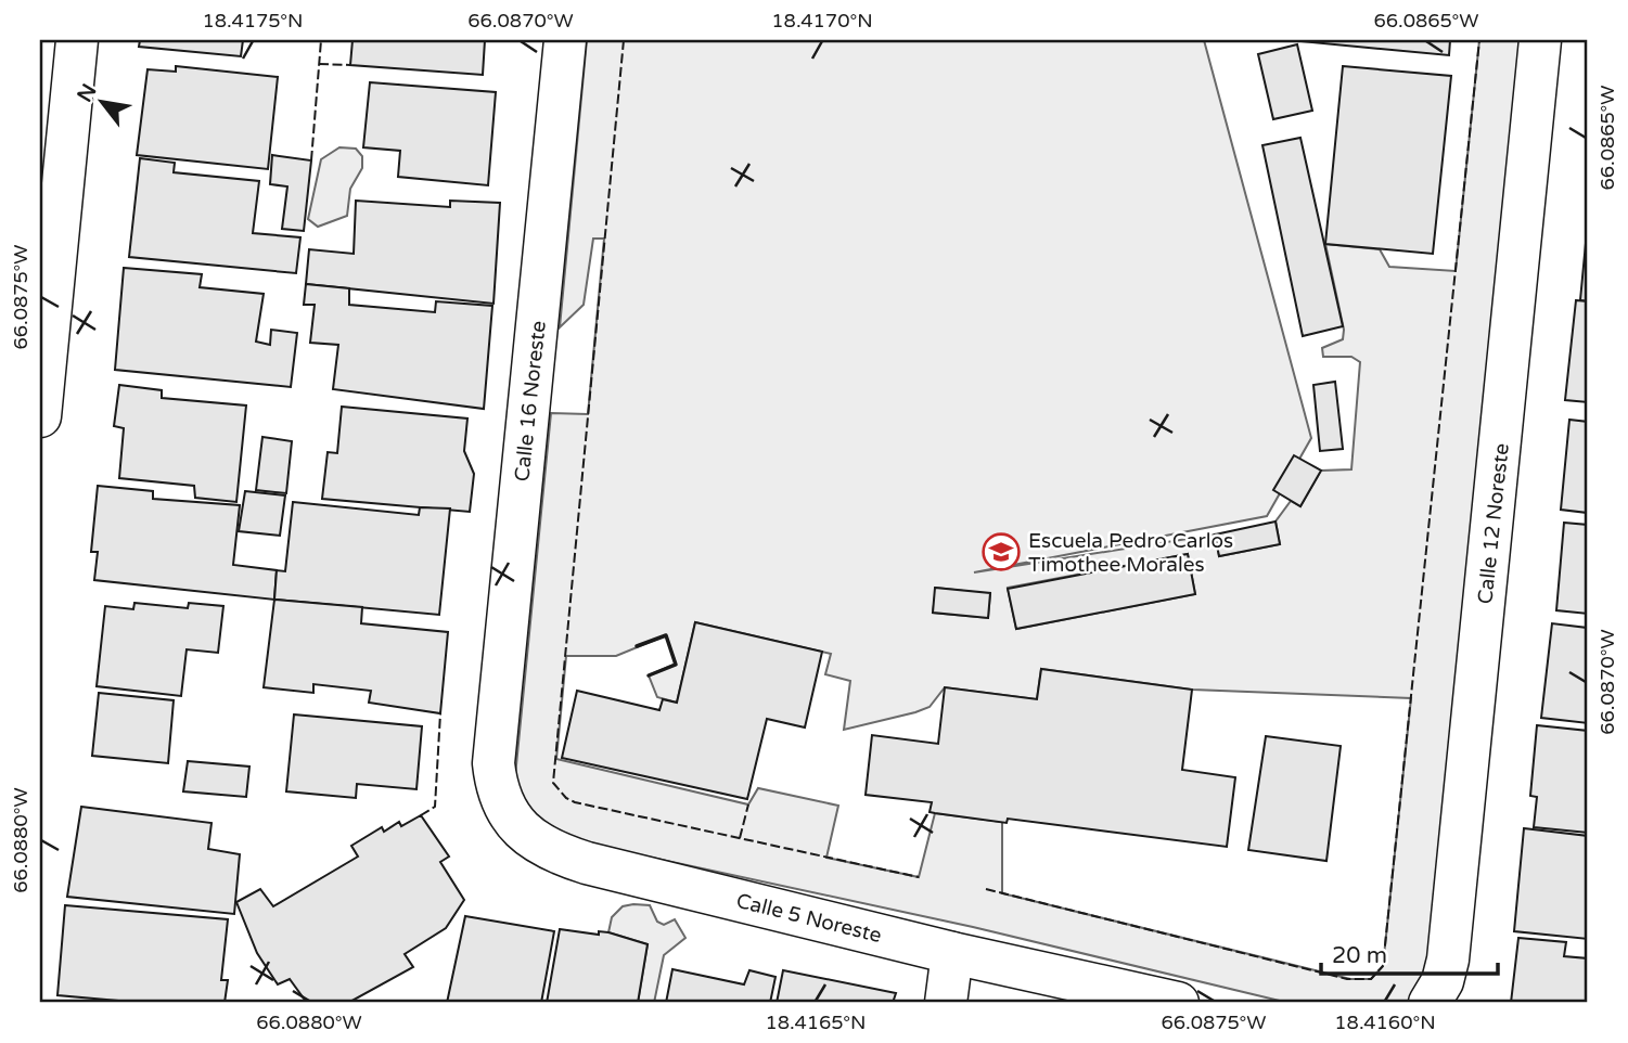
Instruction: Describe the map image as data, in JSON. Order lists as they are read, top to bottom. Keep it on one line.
{"streets":{"street":["Calle 16 Noreste","Calle 12 Noreste","Calle 5 Noreste"]},"crossings":[["Calle 16 Noreste","Calle 5 Noreste"]],"places":{"school or university":["Escuela Pedro Carlos Timothee Morales"]},"scale_bar":"20 m","north":"top left","coordinates":["18.4175°N","66.0870°W","18.4170°N","66.0865°W","66.0875°W","66.0880°W","18.4165°N","18.4160°N"]}
